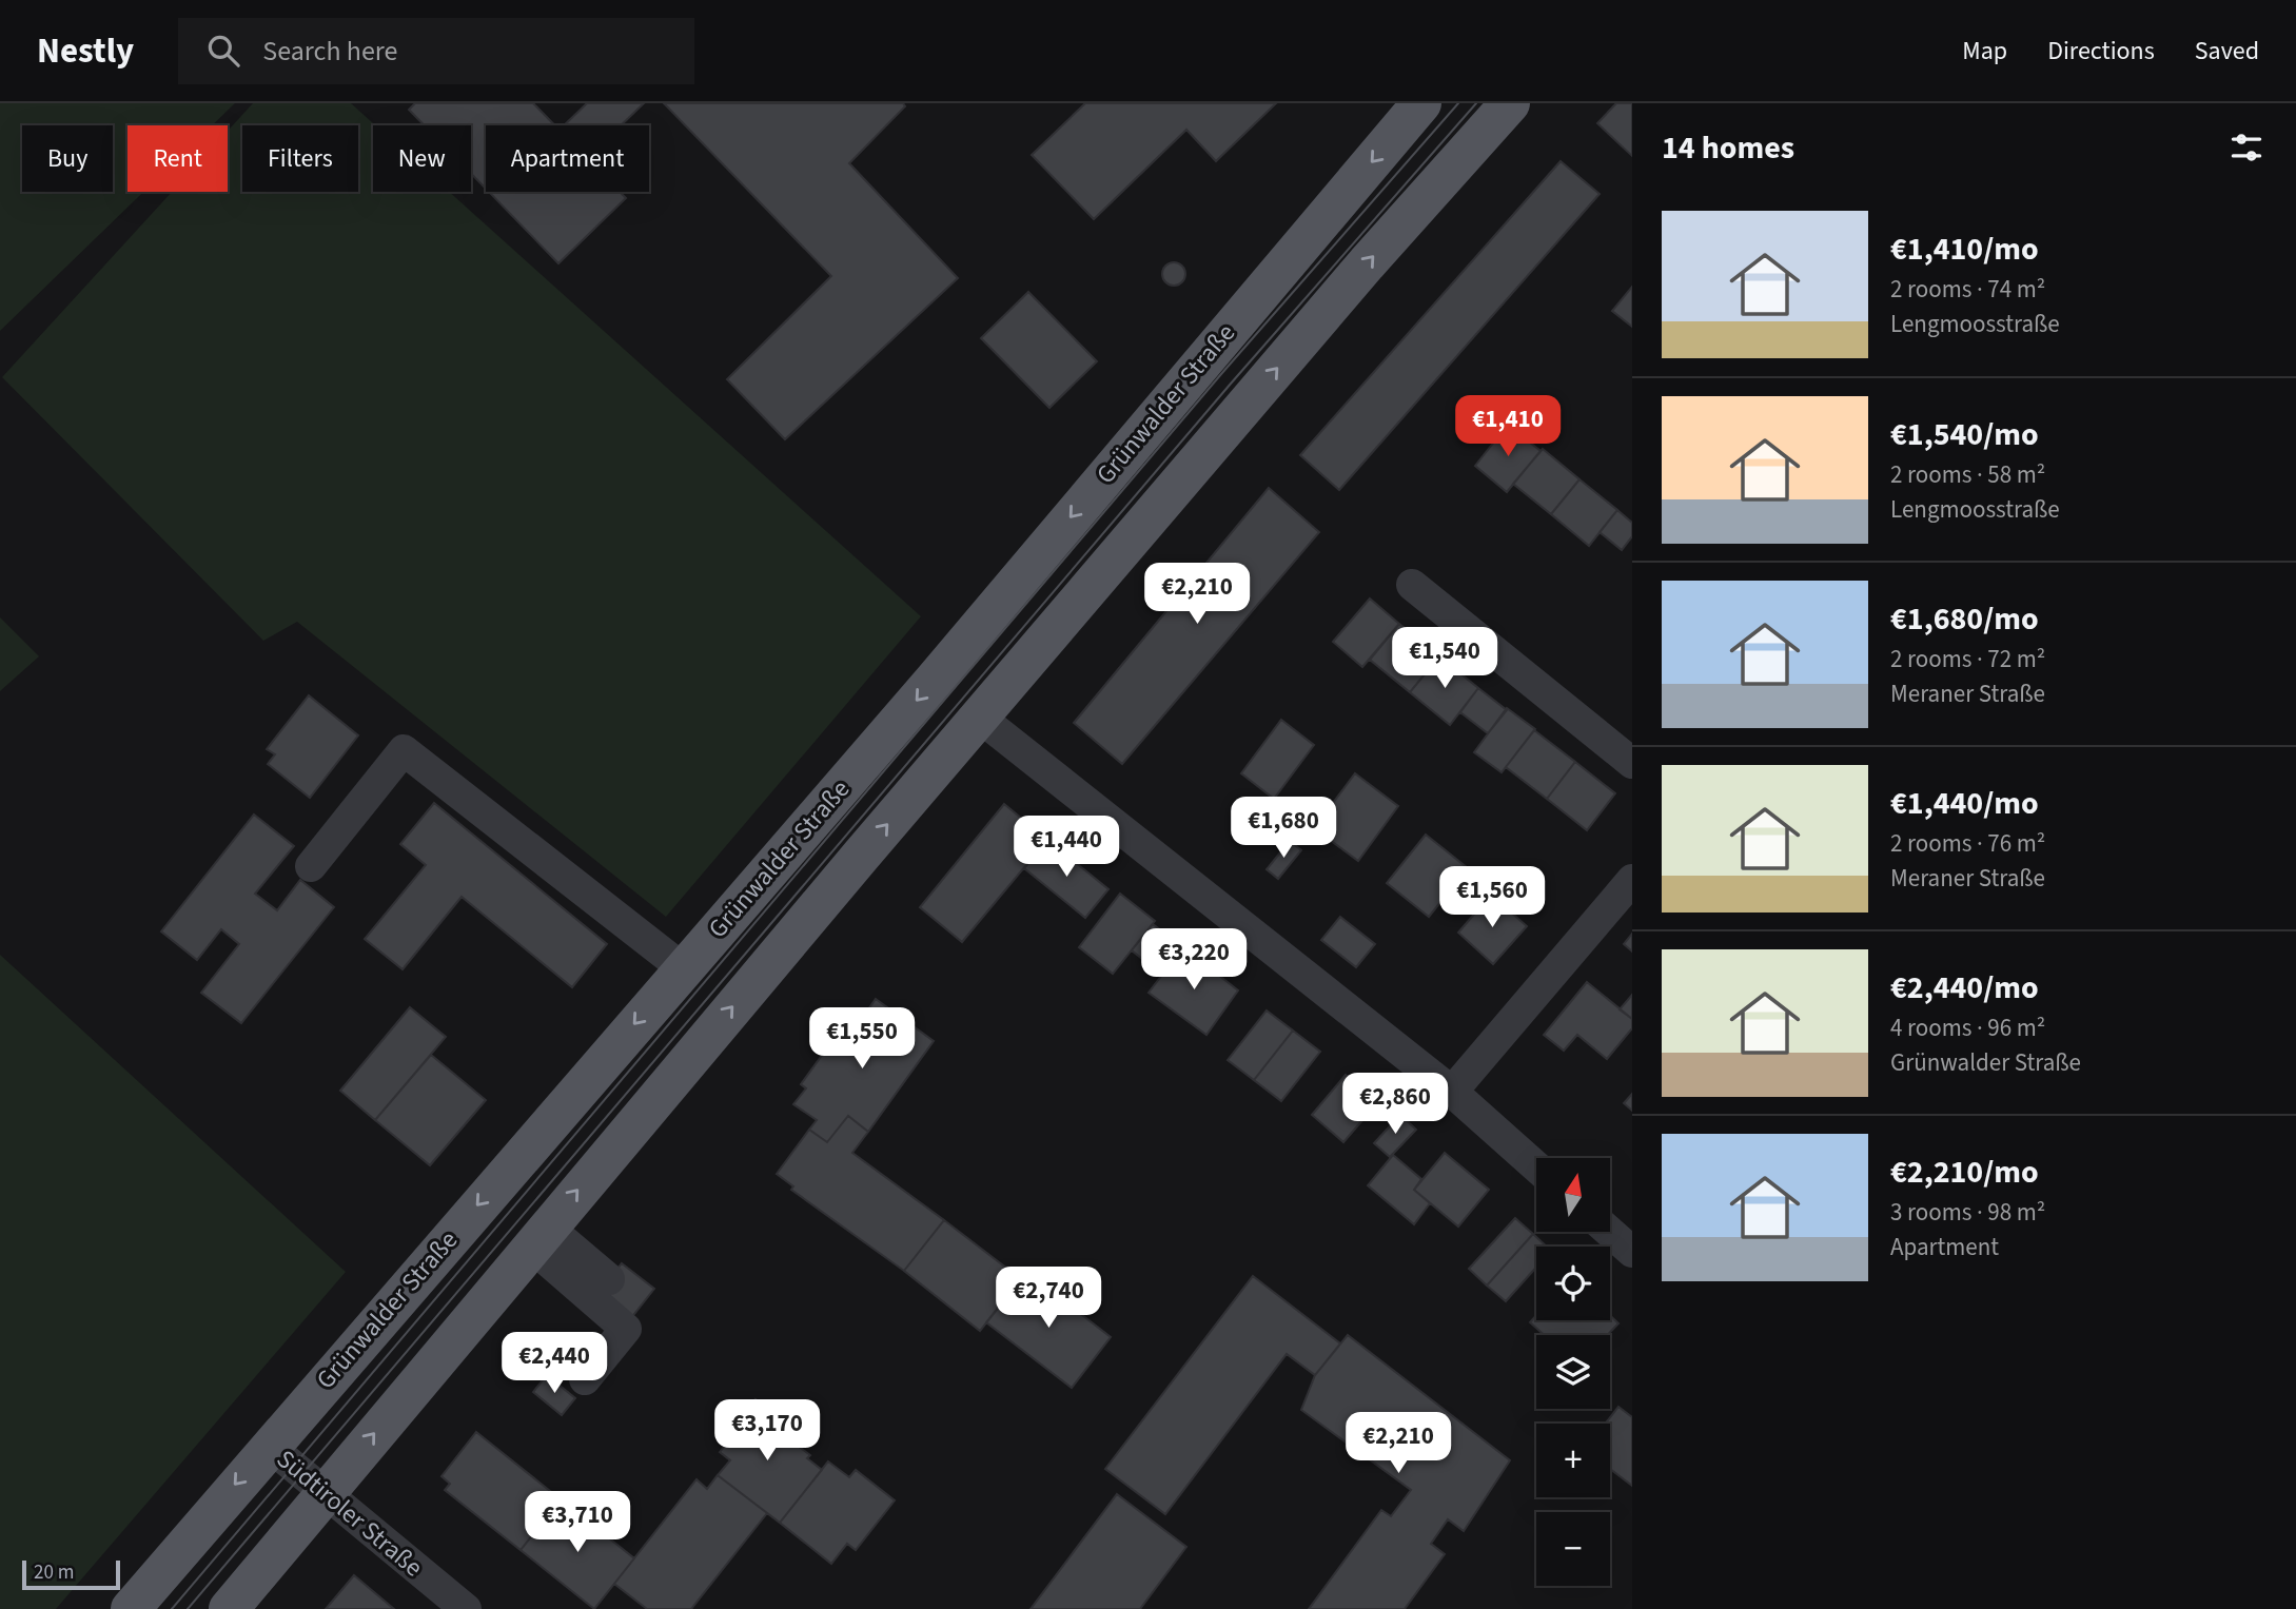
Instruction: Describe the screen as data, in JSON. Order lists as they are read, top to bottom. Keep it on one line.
{"streets":{"main road":["Grünwalder Straße"],"street":["Südtiroler Straße"]},"crossings":[["Grünwalder Straße","Südtiroler Straße"]],"scale_bar":"20 m","north":"top","page":{"header":"Nestly","search":"Search here","nav":["Map","Directions","Saved"],"heading":"14 homes","chip":["Buy","Rent","Filters","New","Apartment"],"list":[{"name":"€1,410/mo","note":"2 rooms · 74 m² · Lengmoosstraße"},{"name":"€1,540/mo","note":"2 rooms · 58 m² · Lengmoosstraße"},{"name":"€1,680/mo","note":"2 rooms · 72 m² · Meraner Straße"},{"name":"€1,440/mo","note":"2 rooms · 76 m² · Meraner Straße"},{"name":"€2,440/mo","note":"4 rooms · 96 m² · Grünwalder Straße"},{"name":"€2,210/mo","note":"3 rooms · 98 m² · Apartment"}],"price":["€1,410","€2,210","€1,540","€1,680","€1,440","€1,560","€3,220","€1,550","€2,860","€2,740","€2,440","€3,170","€2,210","€3,710"],"map_buttons":["+","−"],"scale":"20 m"}}
